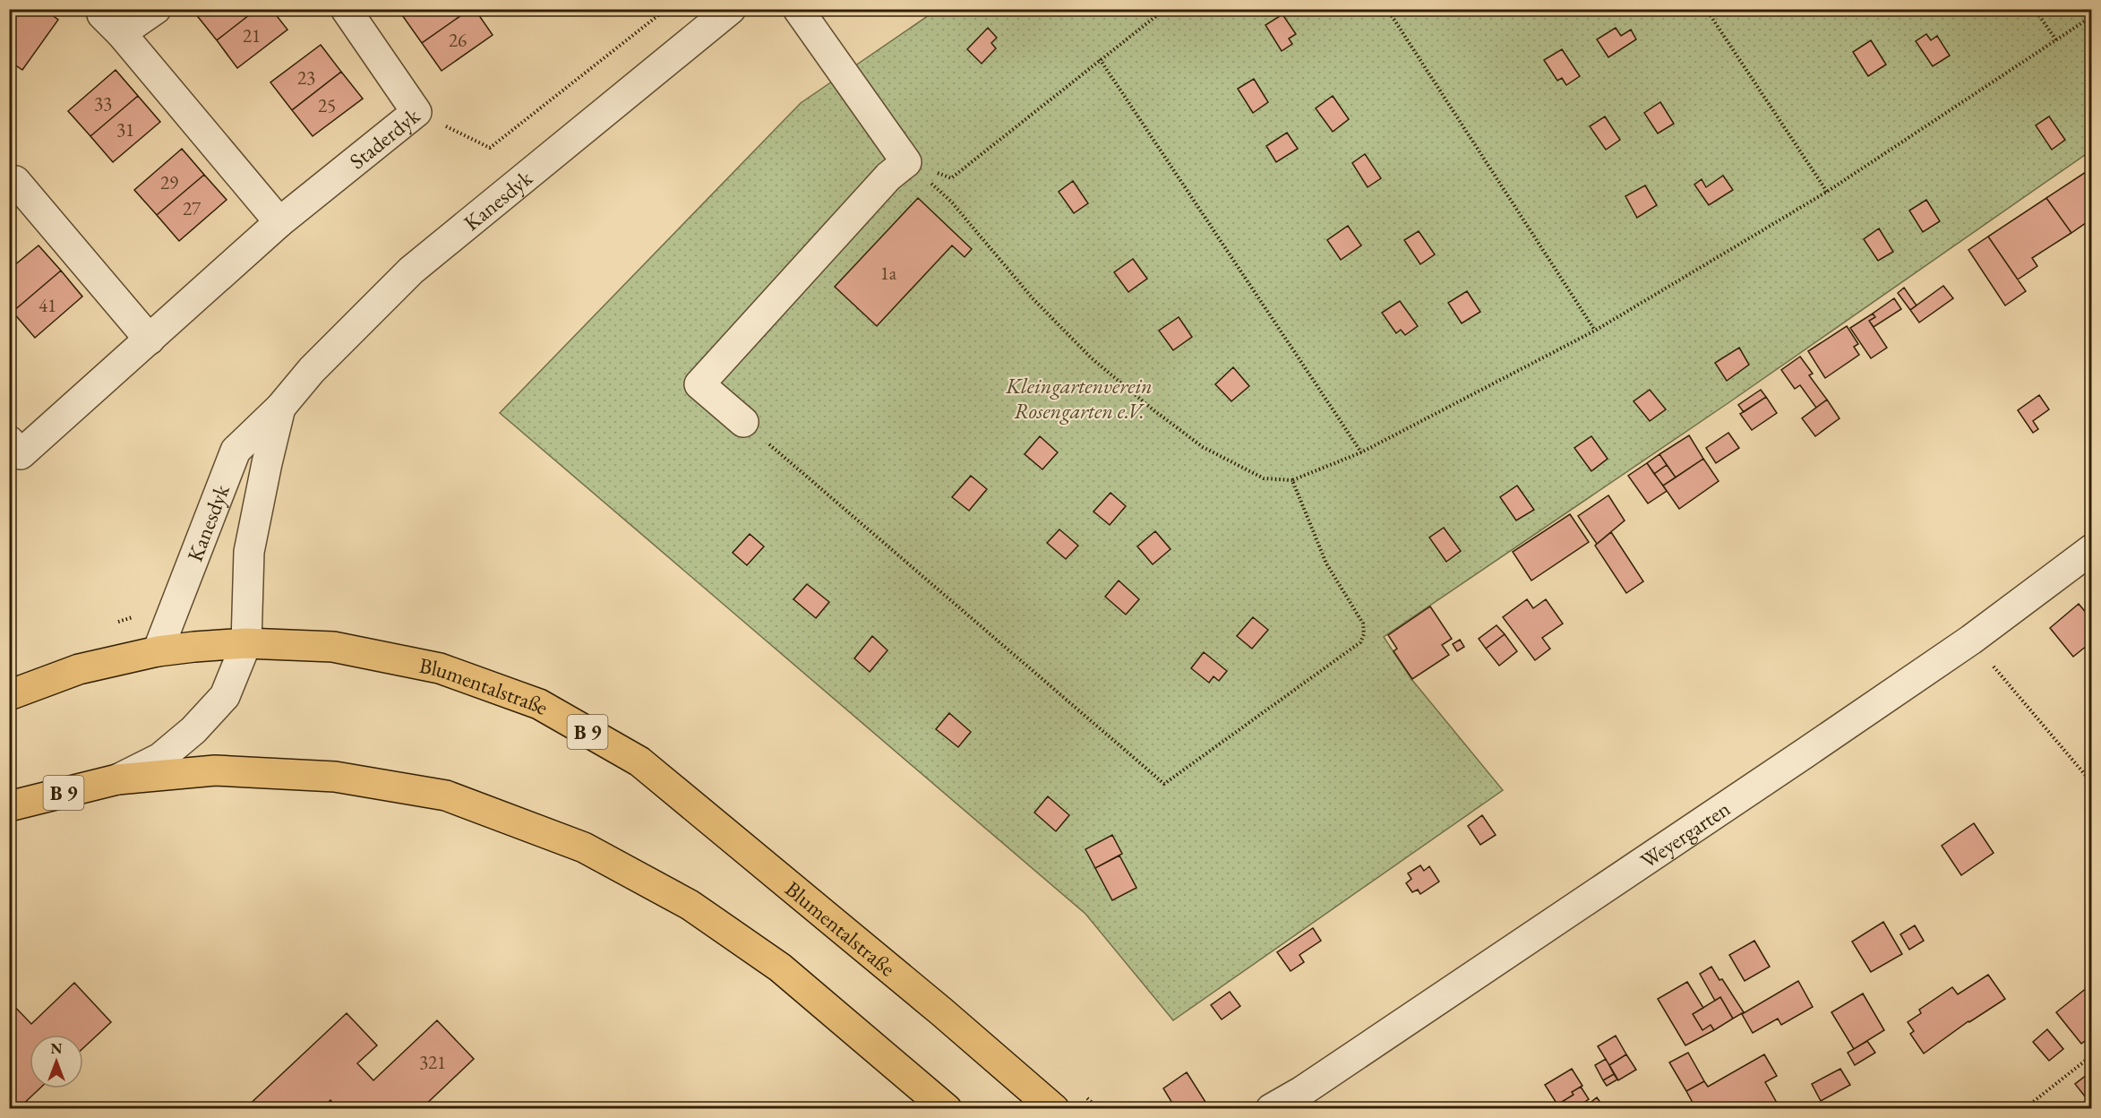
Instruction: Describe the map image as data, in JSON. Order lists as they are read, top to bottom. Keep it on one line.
{"streets":{"main road":["Blumentalstraße","B 9"],"street":["Staderdyk","Kanesdyk","Weyergarten"]},"crossings":[["Kanesdyk","Blumentalstraße"]],"parks":["Kleingartenverein Rosengarten e.V."],"house_numbers":["21","26","23","33","25","31","29","27","1a","41","321"],"north":"top"}
